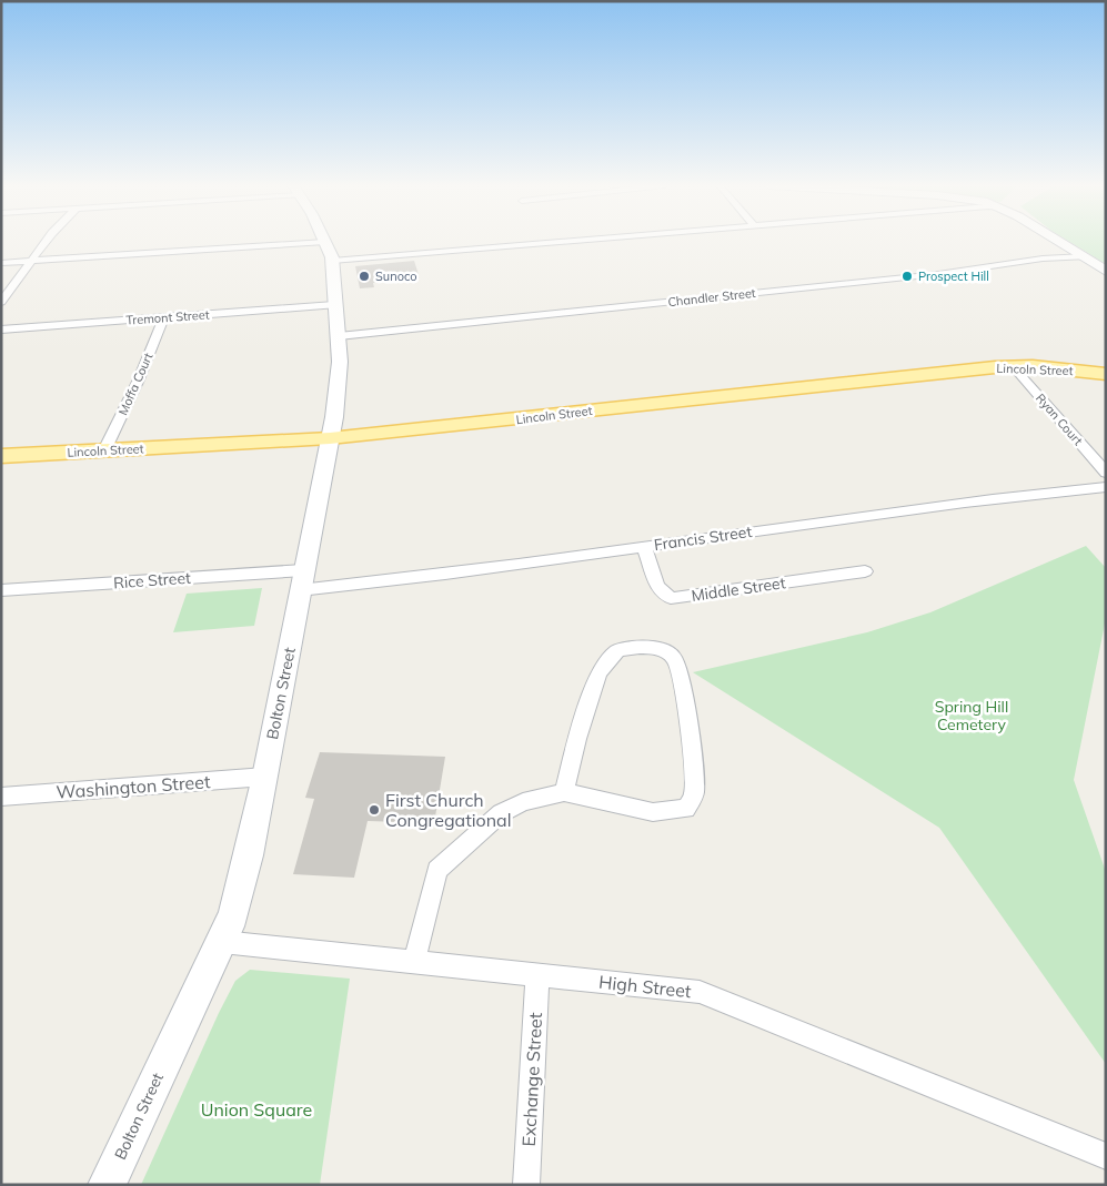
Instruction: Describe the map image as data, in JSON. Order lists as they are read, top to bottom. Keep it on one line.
{"streets":{"main road":["Lincoln Street","Bolton Street"],"street":["Chandler Street","Tremont Street","Moffa Court","Ryan Court","Francis Street","Rice Street","Middle Street","Washington Street","High Street","Exchange Street"]},"crossings":[["Chandler Street","Bolton Street"],["Tremont Street","Moffa Court"],["Tremont Street","Bolton Street"],["Lincoln Street","Moffa Court"],["Lincoln Street","Ryan Court"],["Lincoln Street","Bolton Street"],["Francis Street","Rice Street"],["Francis Street","Middle Street"],["Francis Street","Bolton Street"],["Rice Street","Bolton Street"],["Bolton Street","Washington Street"],["Bolton Street","High Street"],["High Street","Exchange Street"]],"parks":["Spring Hill Cemetery","Union Square"],"places":["Sunoco","Prospect Hill","First Church Congregational"]}
